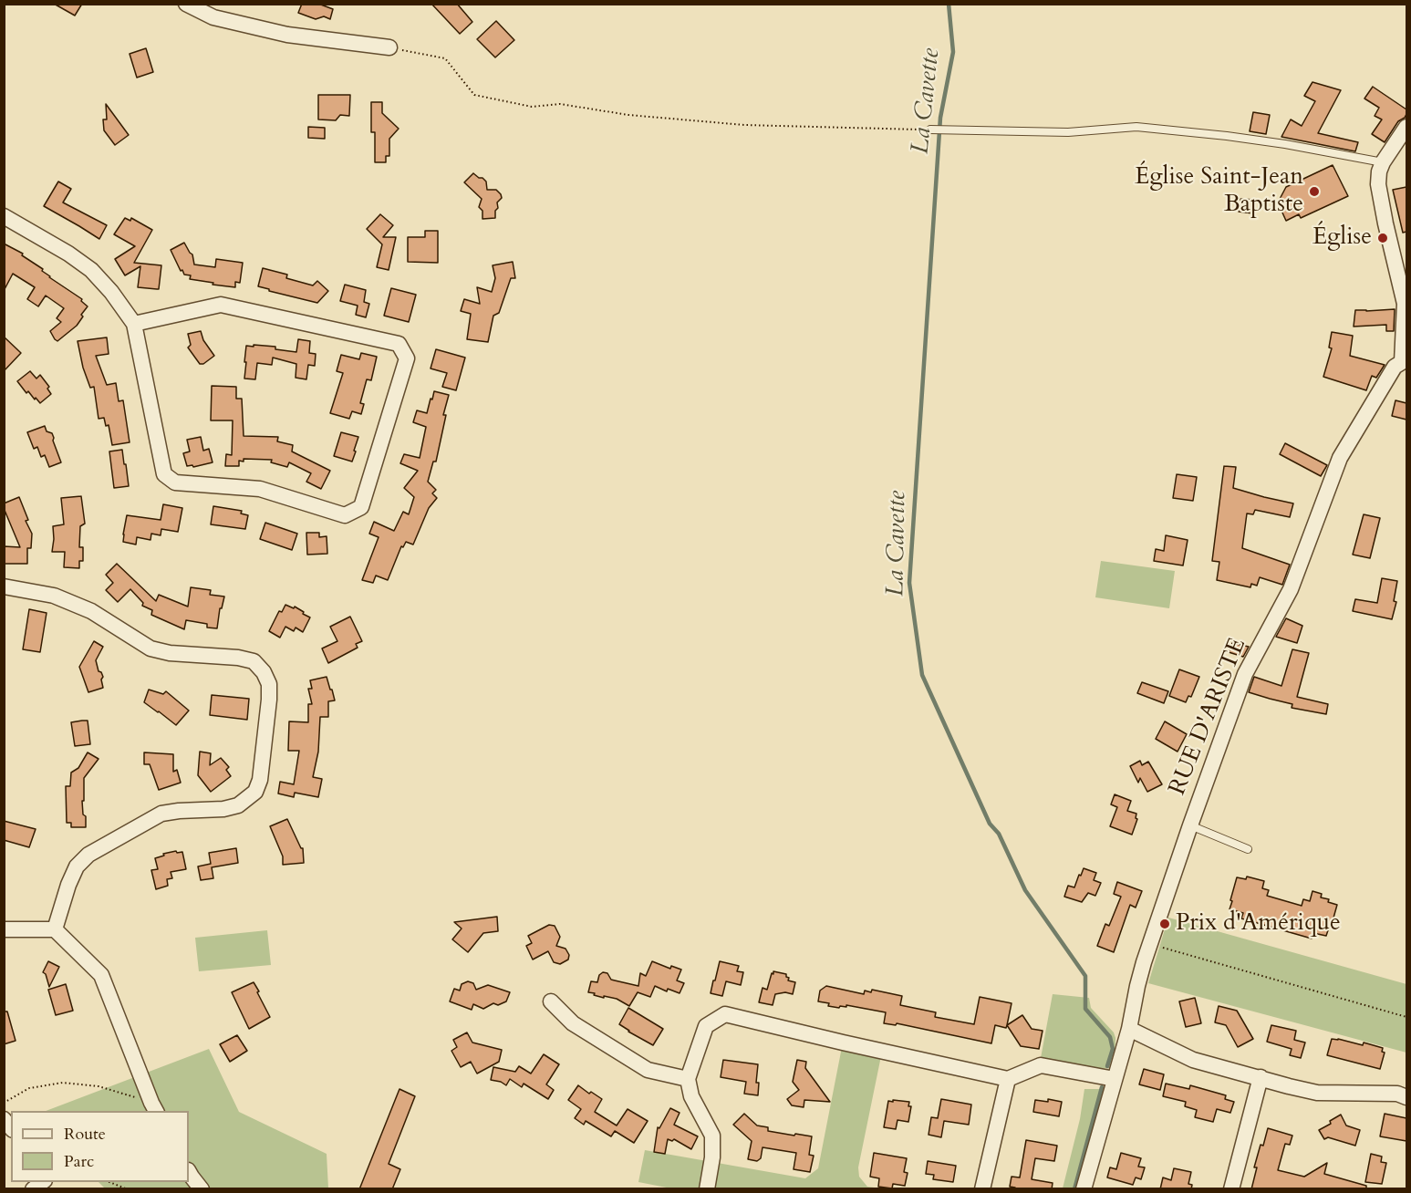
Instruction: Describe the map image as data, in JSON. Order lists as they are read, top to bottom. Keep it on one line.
{"streets":{"street":["RUE D'ARISTE"]},"water":["La Cavette"],"places":["Église Saint-Jean Baptiste","Église","Prix d'Amérique"],"legend":["Route","Parc"]}
